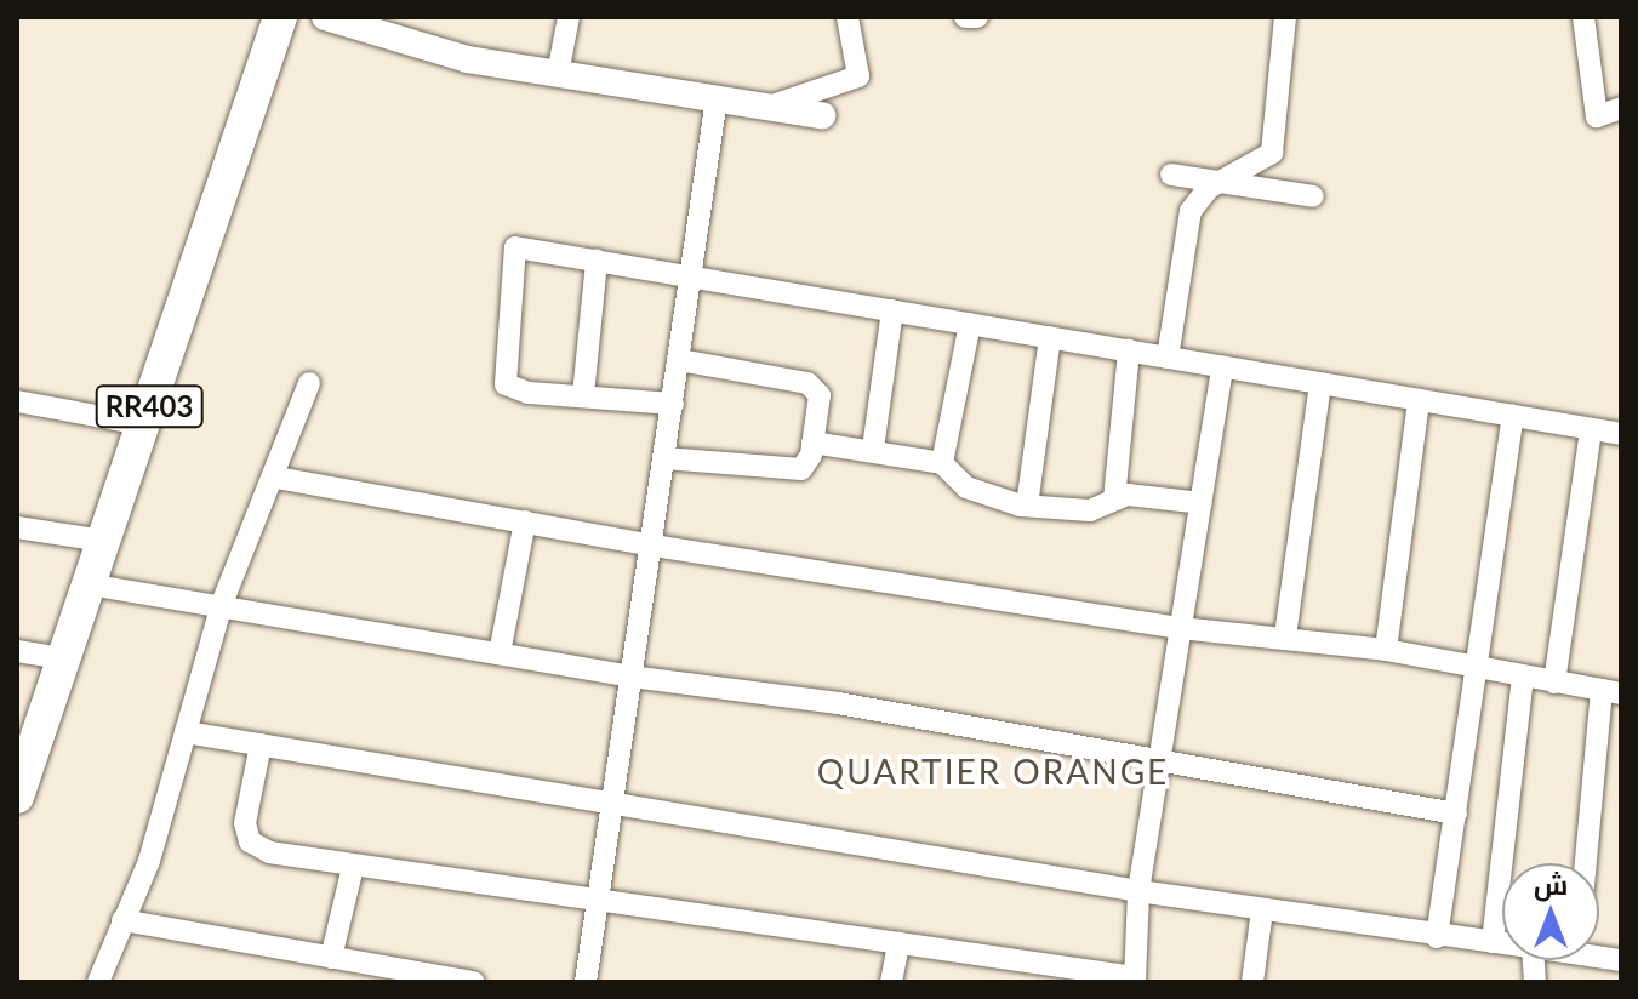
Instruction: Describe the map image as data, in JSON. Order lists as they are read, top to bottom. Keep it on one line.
{"streets":{"main road":["RR403"]},"districts":["QUARTIER ORANGE"],"north":"top"}
